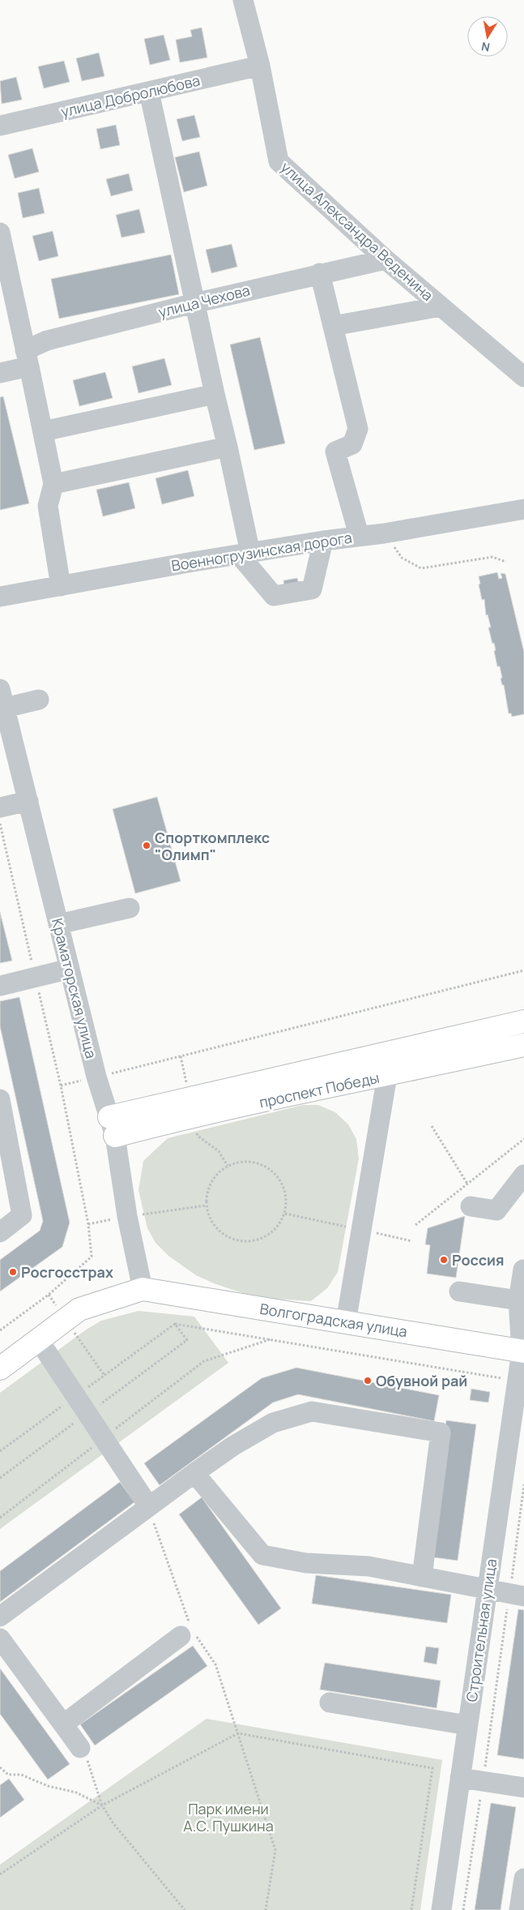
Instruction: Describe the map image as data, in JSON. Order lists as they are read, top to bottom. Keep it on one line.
{"streets":{"main road":["проспект Победы","Волгоградская улица"],"street":["улица Добролюбова","улица Александра Веденина","улица Чехова","Военногрузинская дорога","Краматорская улица","Строительная улица"]},"crossings":[["улица Добролюбова","улица Александра Веденина"],["улица Александра Веденина","улица Чехова"],["Краматорская улица","проспект Победы"],["Краматорская улица","Волгоградская улица"],["Волгоградская улица","Строительная улица"]],"parks":["Парк имени А.С. Пушкина"],"places":["Спорткомплекс \"Олимп\"","Россия","Росгосстрах","Обувной рай"],"north":"bottom"}
